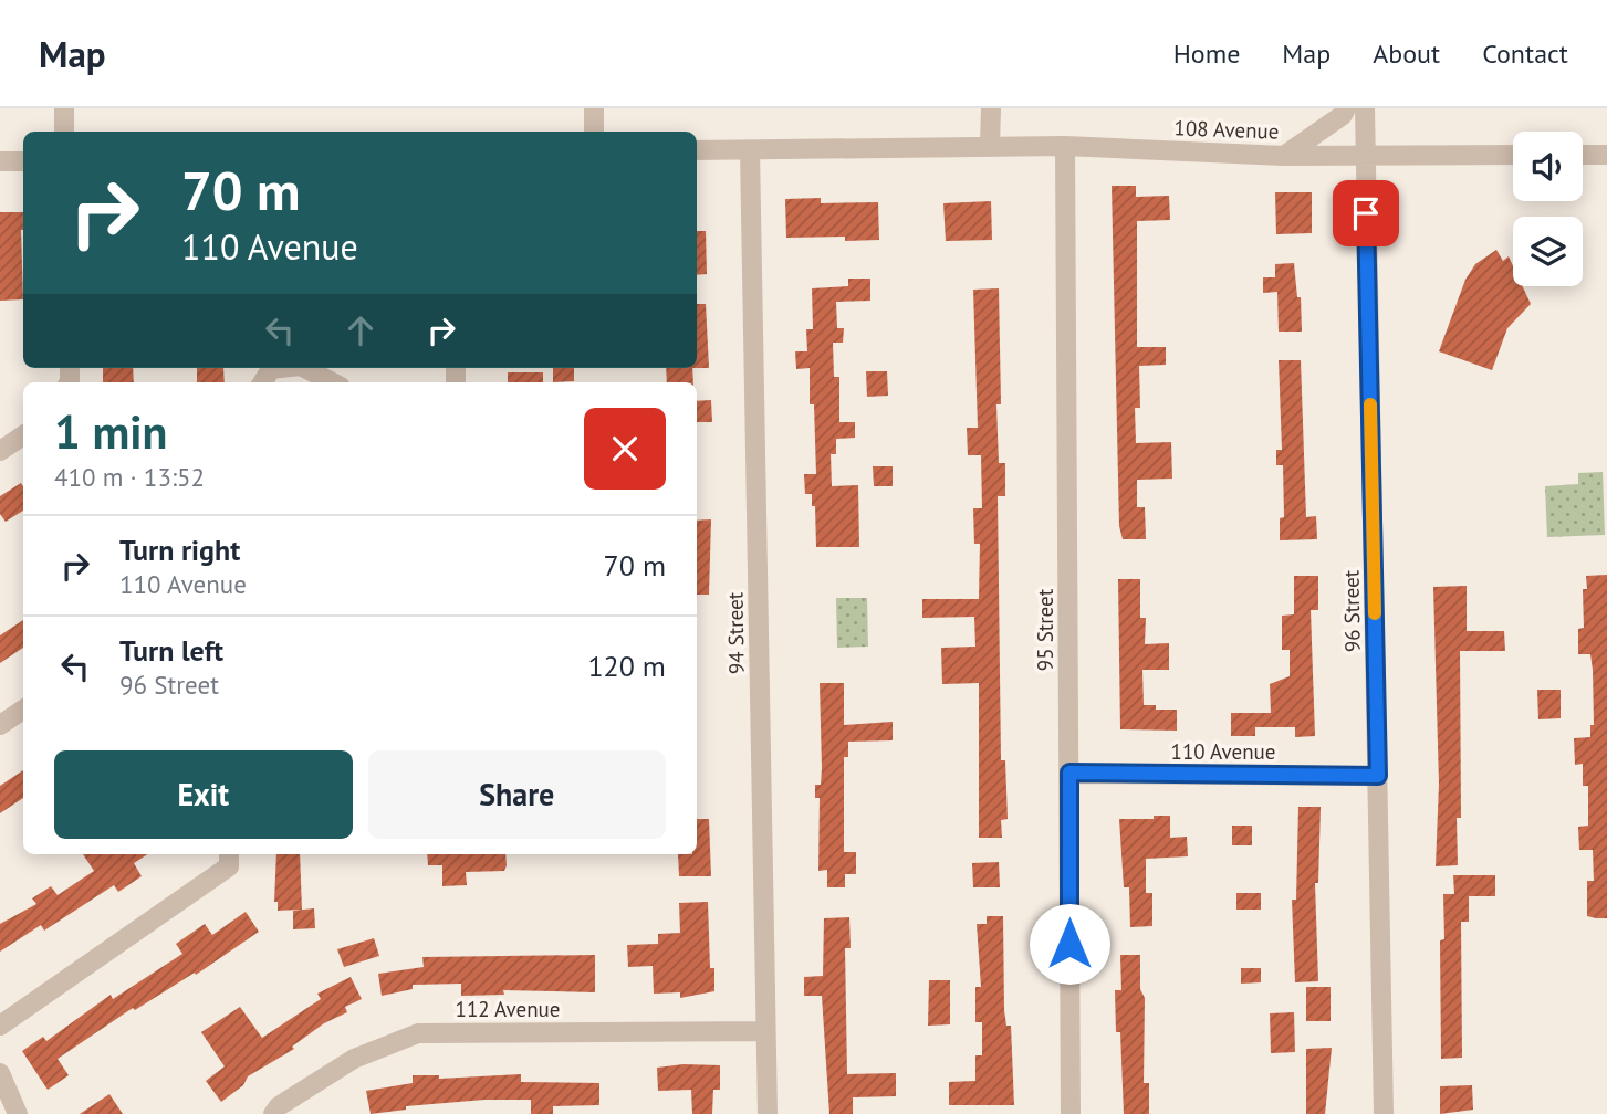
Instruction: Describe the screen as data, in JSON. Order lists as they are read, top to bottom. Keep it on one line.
{"streets":{"street":["108 Avenue","96 Street","95 Street","94 Street","110 Avenue","112 Avenue"]},"crossings":[["108 Avenue","96 Street"],["108 Avenue","95 Street"],["108 Avenue","94 Street"],["96 Street","110 Avenue"],["95 Street","110 Avenue"],["94 Street","112 Avenue"]],"page":{"header":"Map","nav":["Home","Map","About","Contact"],"turn":["70 m","110 Avenue"],"heading":["1 min","410 m · 13:52"],"list":[{"name":"Turn right","note":"110 Avenue","value":"70 m"},{"name":"Turn left","note":"96 Street","value":"120 m"}],"buttons":["Exit","Share"]}}
